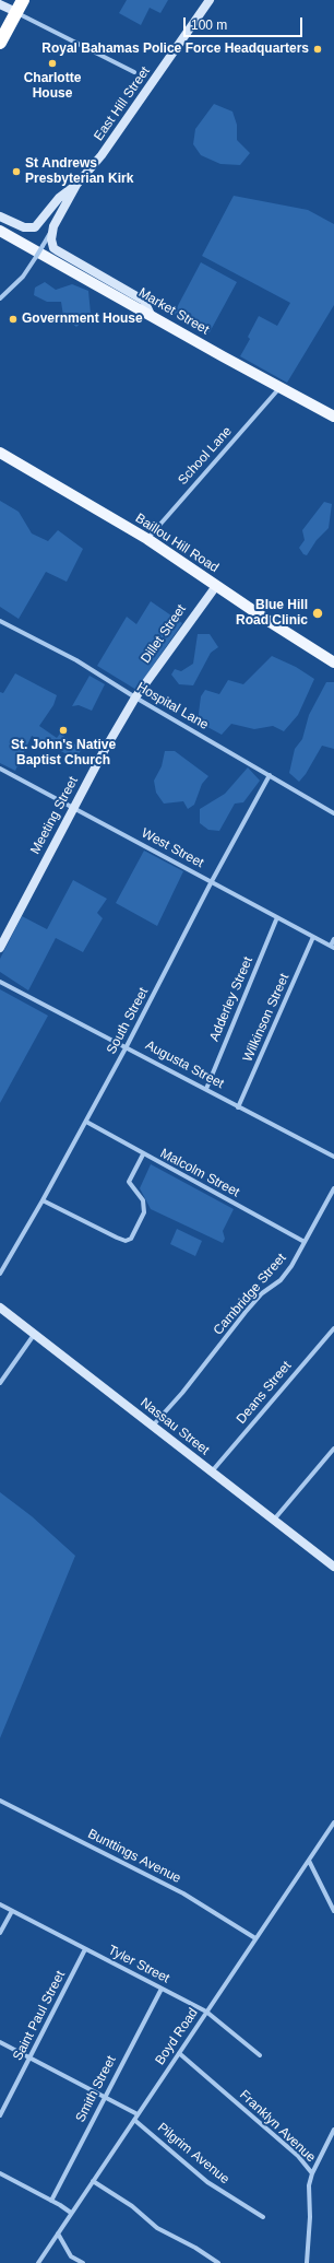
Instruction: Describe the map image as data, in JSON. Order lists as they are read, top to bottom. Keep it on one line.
{"streets":{"main road":["East Hill Street","Market Street","Baillou Hill Road","Dillet Street","Meeting Street","Nassau Street"],"street":["School Lane","Hospital Lane","West Street","Adderley Street","Wilkinson Street","South Street","Augusta Street","Malcolm Street","Cambridge Street","Deans Street","Bunttings Avenue","Tyler Street","Saint Paul Street","Boyd Road","Smith Street","Franklyn Avenue","Pilgrim Avenue"]},"crossings":[["Market Street","School Lane"],["School Lane","Baillou Hill Road"],["Baillou Hill Road","Dillet Street"],["Dillet Street","Hospital Lane"],["Dillet Street","Meeting Street"],["Hospital Lane","Meeting Street"],["Hospital Lane","South Street"],["Meeting Street","West Street"],["West Street","Adderley Street"],["West Street","Wilkinson Street"],["West Street","South Street"],["Adderley Street","Augusta Street"],["Wilkinson Street","Augusta Street"],["South Street","Augusta Street"],["South Street","Malcolm Street"],["Malcolm Street","Cambridge Street"],["Cambridge Street","Nassau Street"],["Deans Street","Nassau Street"],["Bunttings Avenue","Boyd Road"],["Tyler Street","Saint Paul Street"],["Tyler Street","Boyd Road"],["Tyler Street","Smith Street"],["Boyd Road","Franklyn Avenue"],["Boyd Road","Pilgrim Avenue"]],"places":["Royal Bahamas Police Force Headquarters","Charlotte House","St Andrews Presbyterian Kirk","Government House","Blue Hill Road Clinic","St. John's Native Baptist Church"],"scale_bar":"100 m"}
